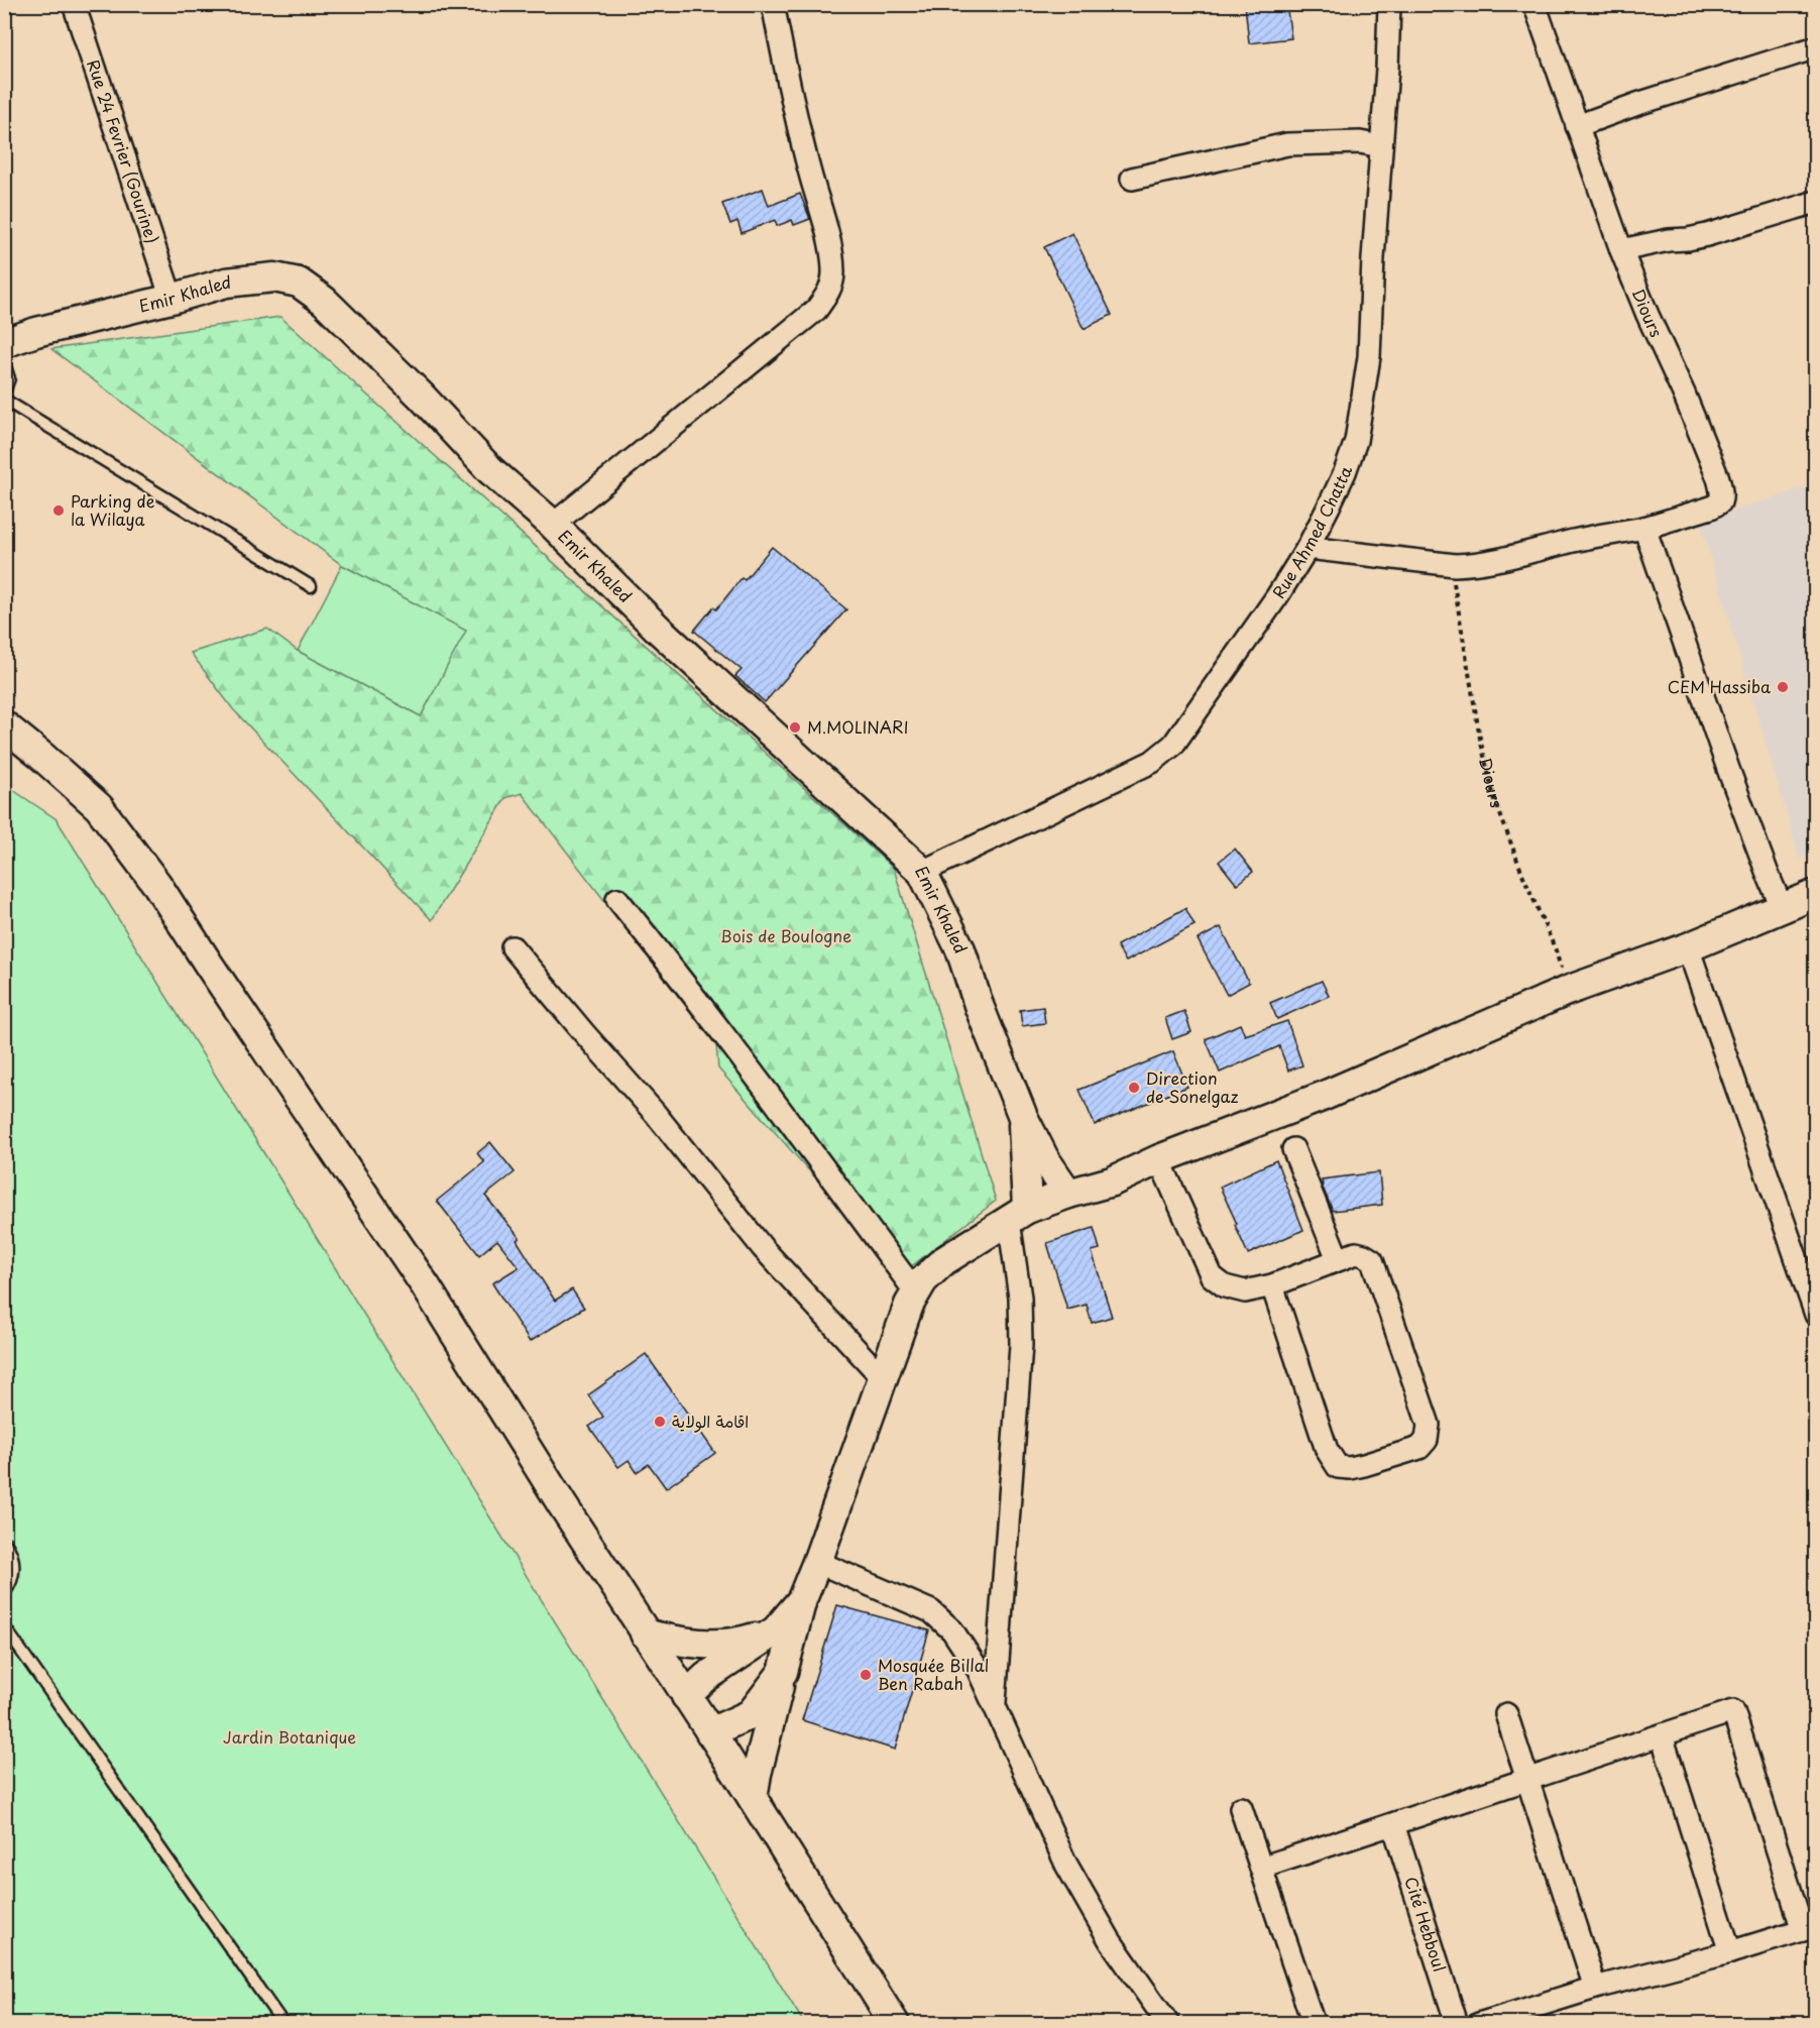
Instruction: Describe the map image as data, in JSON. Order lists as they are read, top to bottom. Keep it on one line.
{"streets":{"street":["Rue 24 Fevrier (Gourine)","Emir Khaled","Diours","Rue Ahmed Chatta","Cité Hebboul"]},"crossings":[["Rue 24 Fevrier (Gourine)","Emir Khaled"],["Emir Khaled","Rue Ahmed Chatta"],["Diours","Rue Ahmed Chatta"]],"parks":["Bois de Boulogne","Jardin Botanique"],"places":["Parking de la Wilaya","CEM Hassiba","M.MOLINARI","Direction de Sonelgaz","اقامة الولاية","Mosquée Billal Ben Rabah"]}
